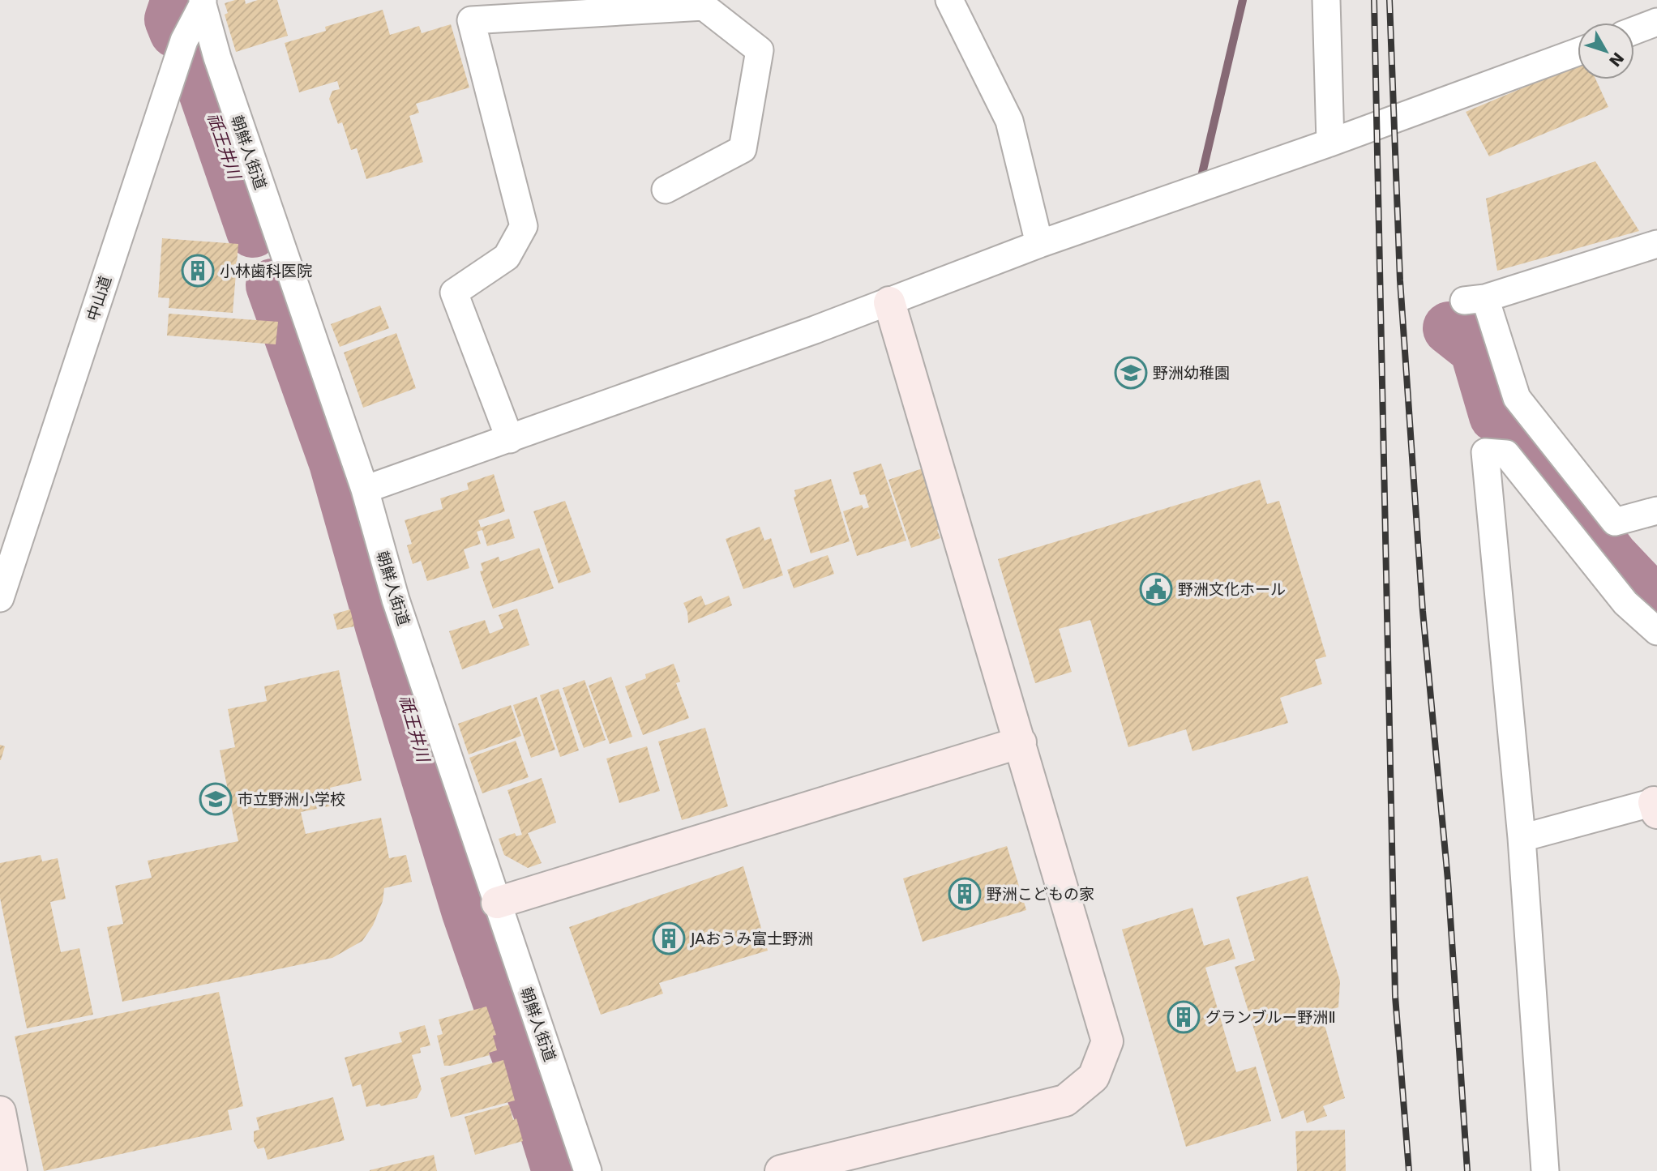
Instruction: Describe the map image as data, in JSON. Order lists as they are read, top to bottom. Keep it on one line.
{"streets":{"street":["朝鮮人街道","中山道"]},"crossings":[["朝鮮人街道","中山道"]],"water":["祇王井川"],"places":{"building":["小林歯科医院","野洲こどもの家","JAおうみ富士野洲","グランブルー野洲Ⅱ"],"school or university":["野洲幼稚園","市立野洲小学校"],"public building":["野洲文化ホール"]},"north":"bottom right"}
